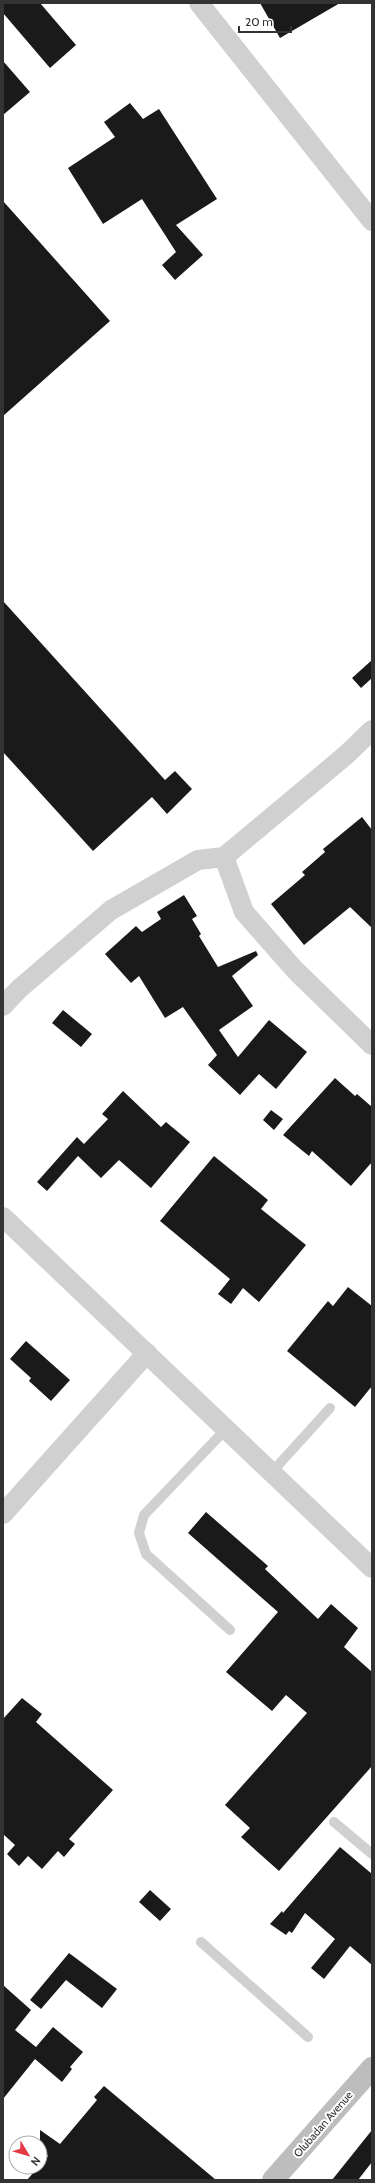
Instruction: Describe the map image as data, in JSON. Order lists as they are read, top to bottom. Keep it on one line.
{"streets":{"street":["Olubadan Avenue"]},"scale_bar":"20 m","north":"bottom right"}
